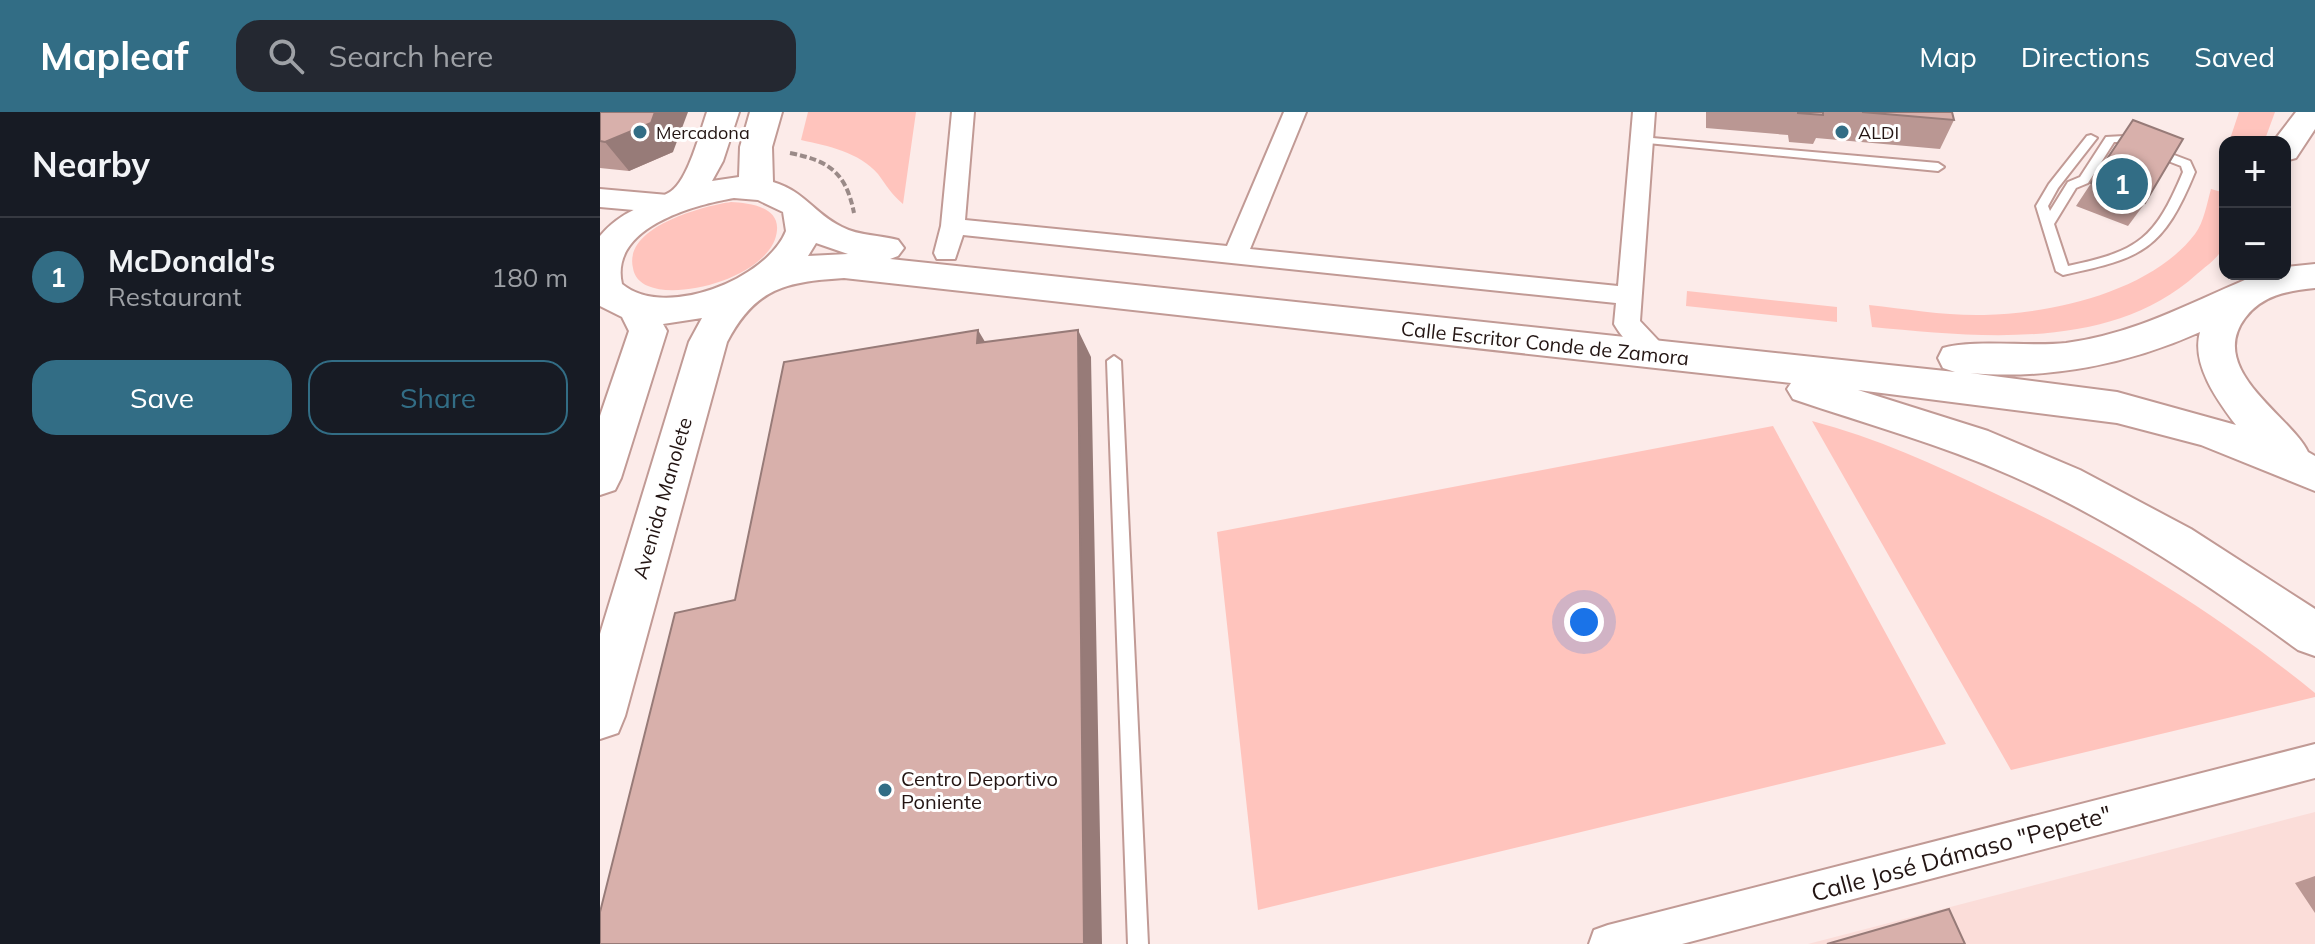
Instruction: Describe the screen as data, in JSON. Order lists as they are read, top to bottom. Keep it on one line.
{"streets":{"main road":["Calle Escritor Conde de Zamora","Avenida Manolete"],"street":["Calle José Dámaso \"Pepete\""]},"crossings":[["Calle Escritor Conde de Zamora","Avenida Manolete"]],"places":["Mercadona","ALDI","Centro Deportivo Poniente"],"page":{"header":"Mapleaf","search":"Search here","nav":["Map","Directions","Saved"],"heading":"Nearby","map_buttons":["+","−"],"pins":"1","list":[{"mark":"1","name":"McDonald's","note":"Restaurant","value":"180 m"}],"buttons":["Save","Share"]}}
